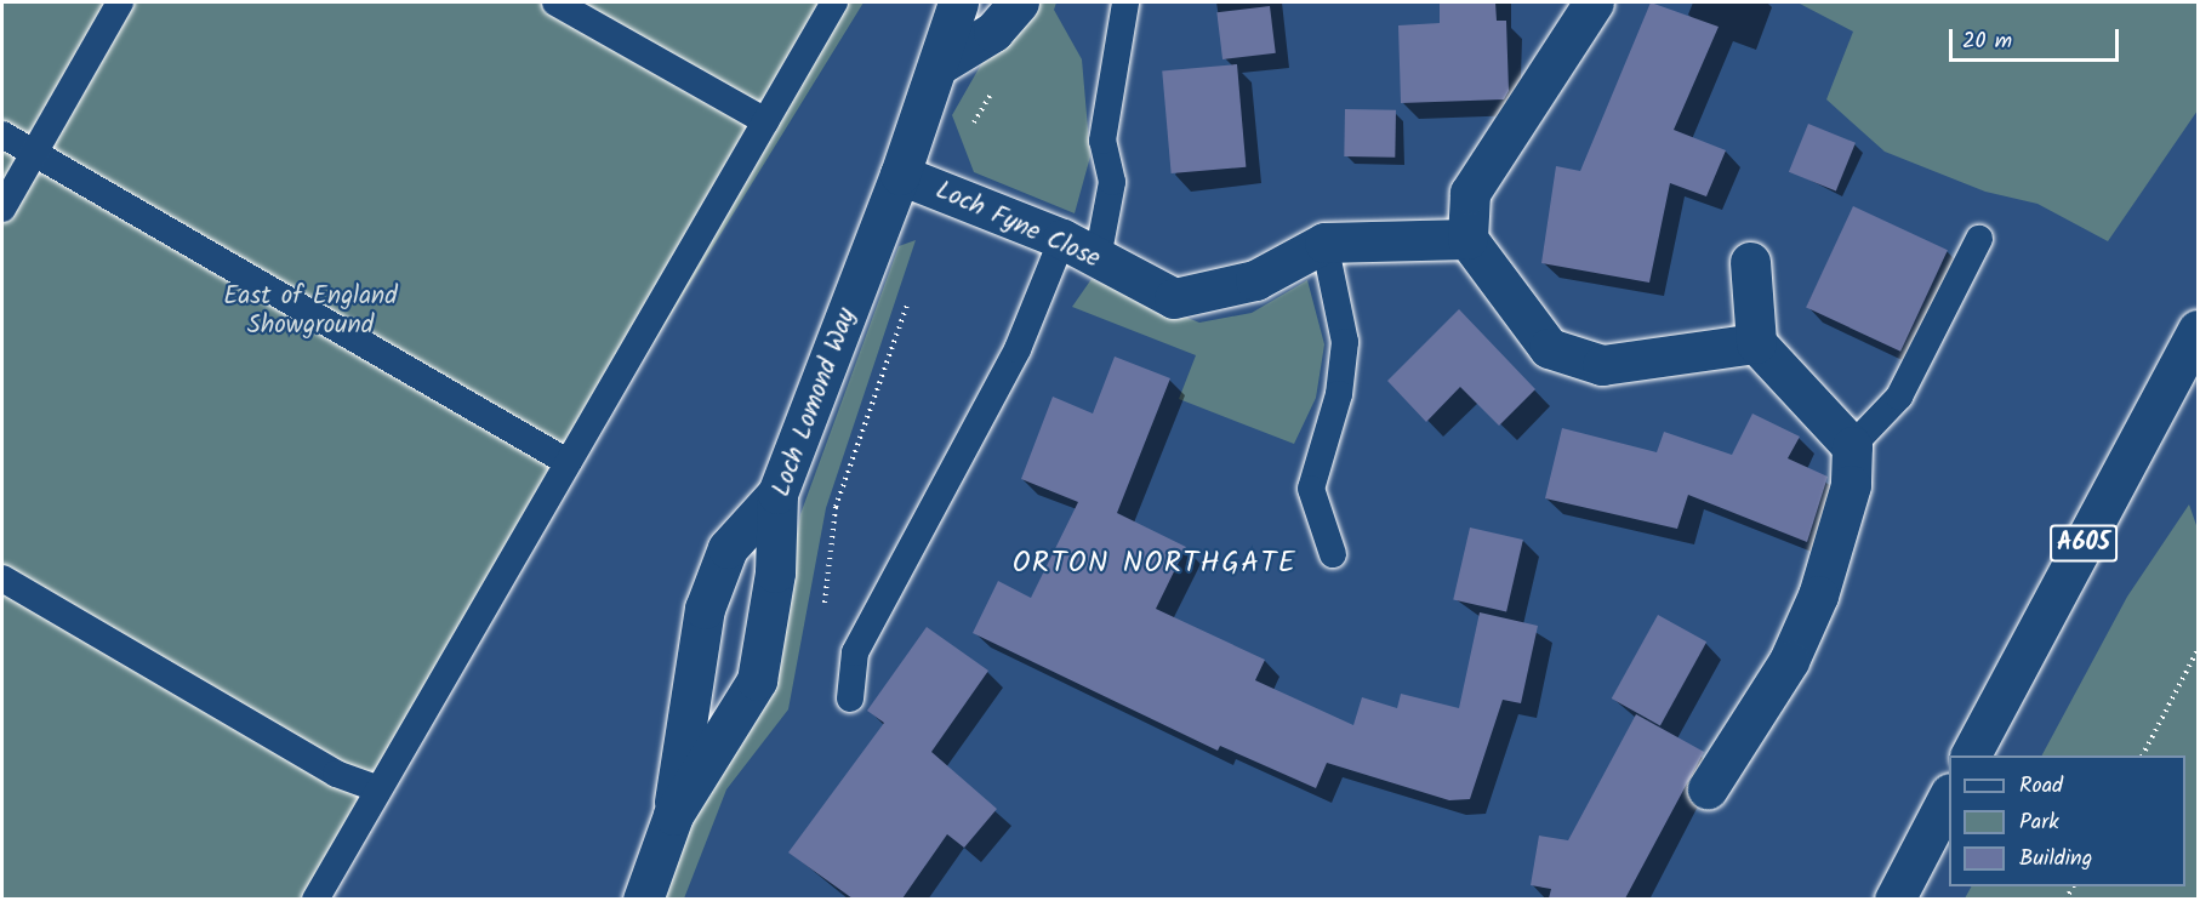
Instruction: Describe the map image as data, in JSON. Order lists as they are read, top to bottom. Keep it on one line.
{"streets":{"street":["Loch Fyne Close","Loch Lomond Way","A605"]},"crossings":[["Loch Fyne Close","Loch Lomond Way"]],"districts":["ORTON NORTHGATE"],"parks":["East of England Showground"],"legend":["Road","Park","Building"],"scale_bar":"20 m"}
